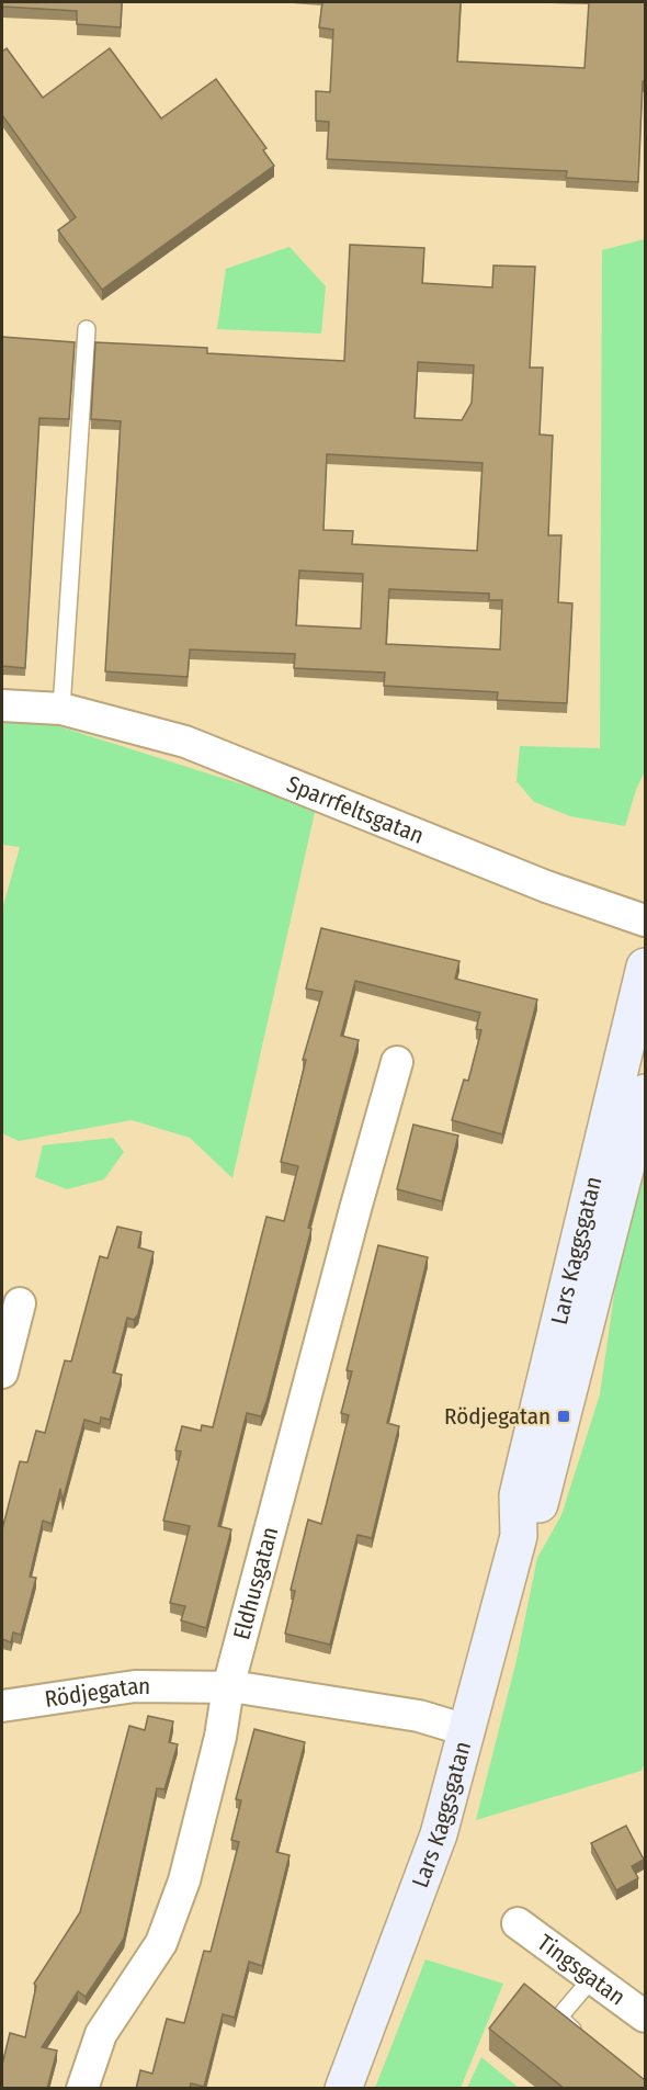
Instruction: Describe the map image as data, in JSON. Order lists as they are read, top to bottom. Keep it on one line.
{"streets":{"street":["Sparrfeltsgatan","Lars Kaggsgatan","Eldhusgatan","Rödjegatan","Tingsgatan"]},"crossings":[["Lars Kaggsgatan","Rödjegatan"],["Eldhusgatan","Rödjegatan"]],"places":{"transit":["Rödjegatan"]}}
